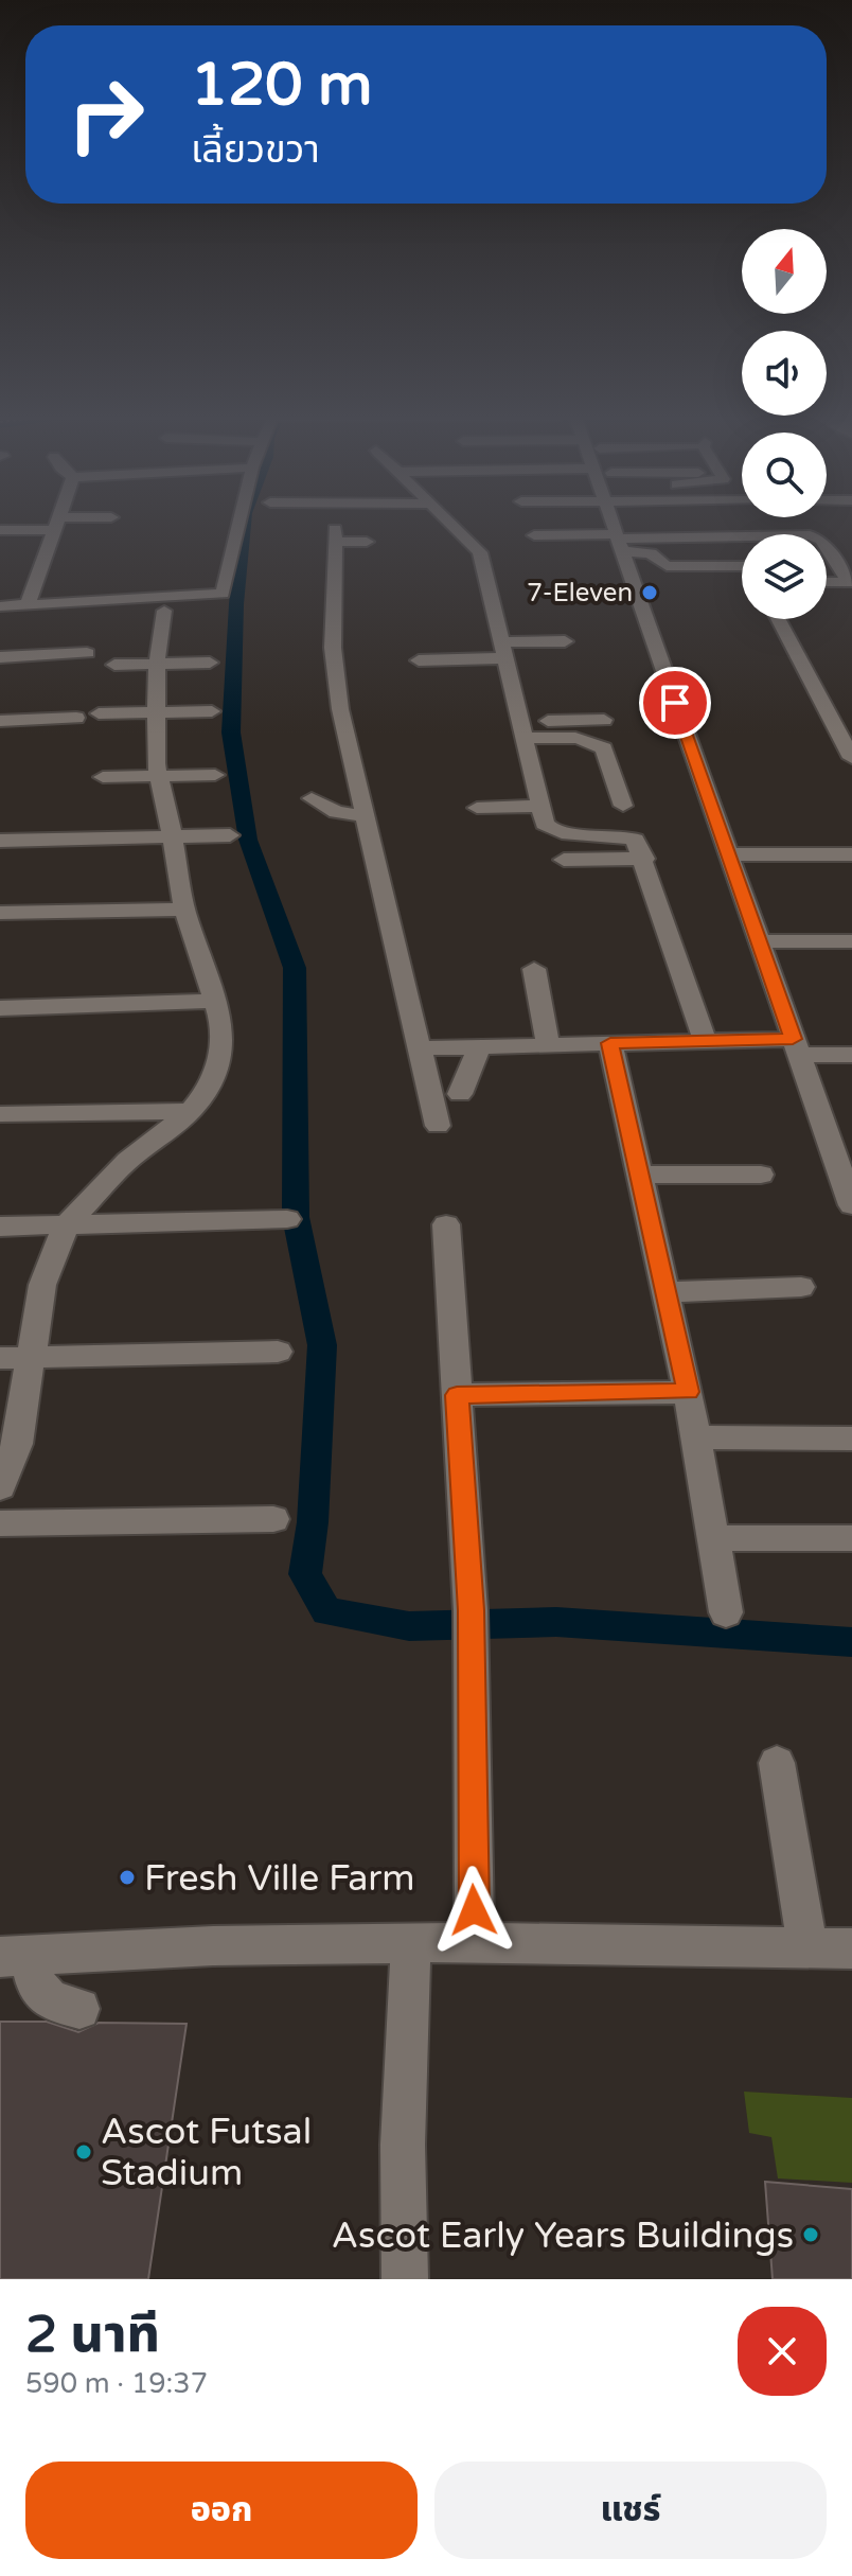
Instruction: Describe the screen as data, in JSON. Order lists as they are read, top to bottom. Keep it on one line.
{"places":["7-Eleven","Fresh Ville Farm","Ascot Futsal Stadium","Ascot Early Years Buildings"],"north":"top","page":{"turn":["120 m","เลี้ยวขวา"],"heading":["2 นาที","590 m · 19:37"],"buttons":["ออก","แชร์"]}}
